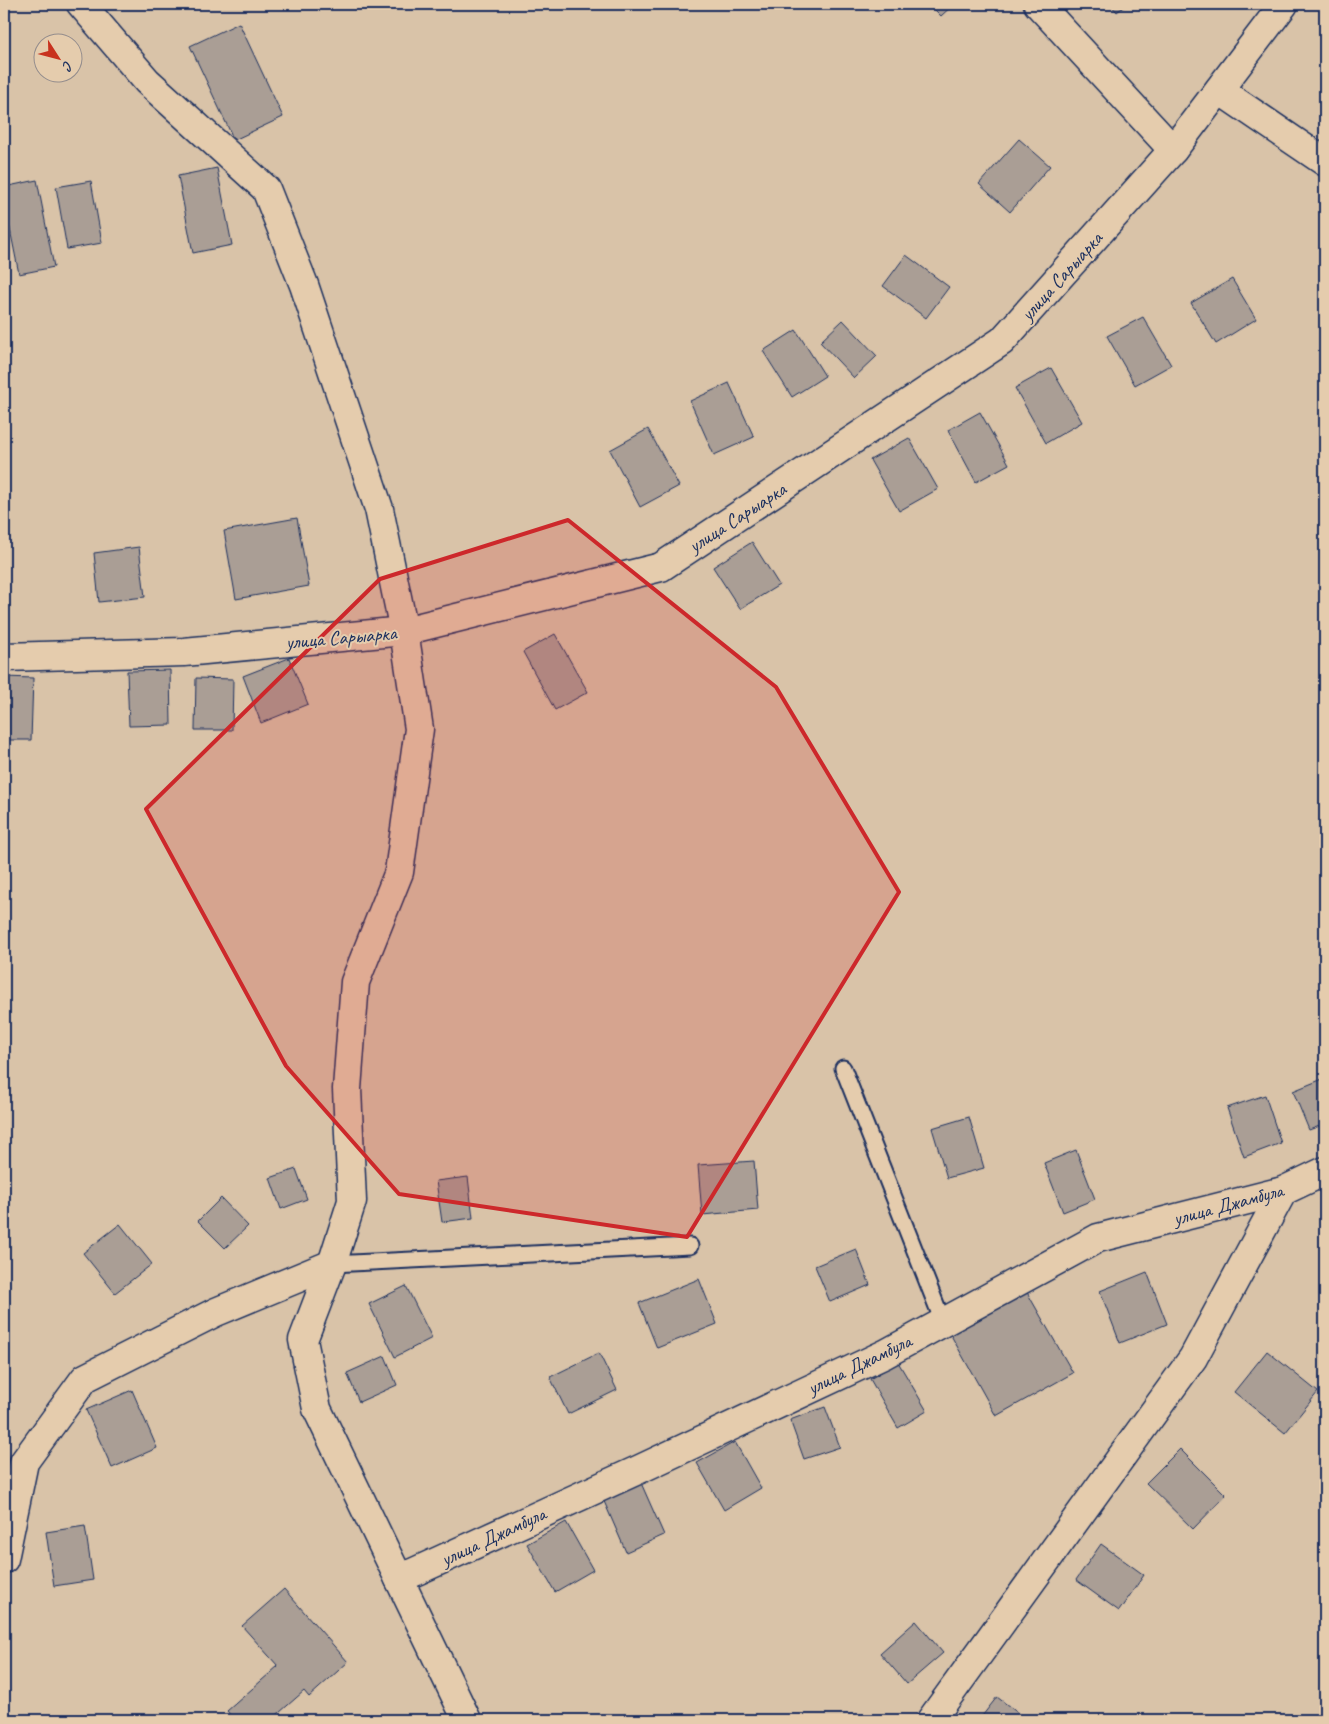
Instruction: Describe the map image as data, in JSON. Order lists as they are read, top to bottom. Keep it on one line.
{"streets":{"street":["улица Сарыарка","улица Джамбула"]},"north":"bottom right"}
